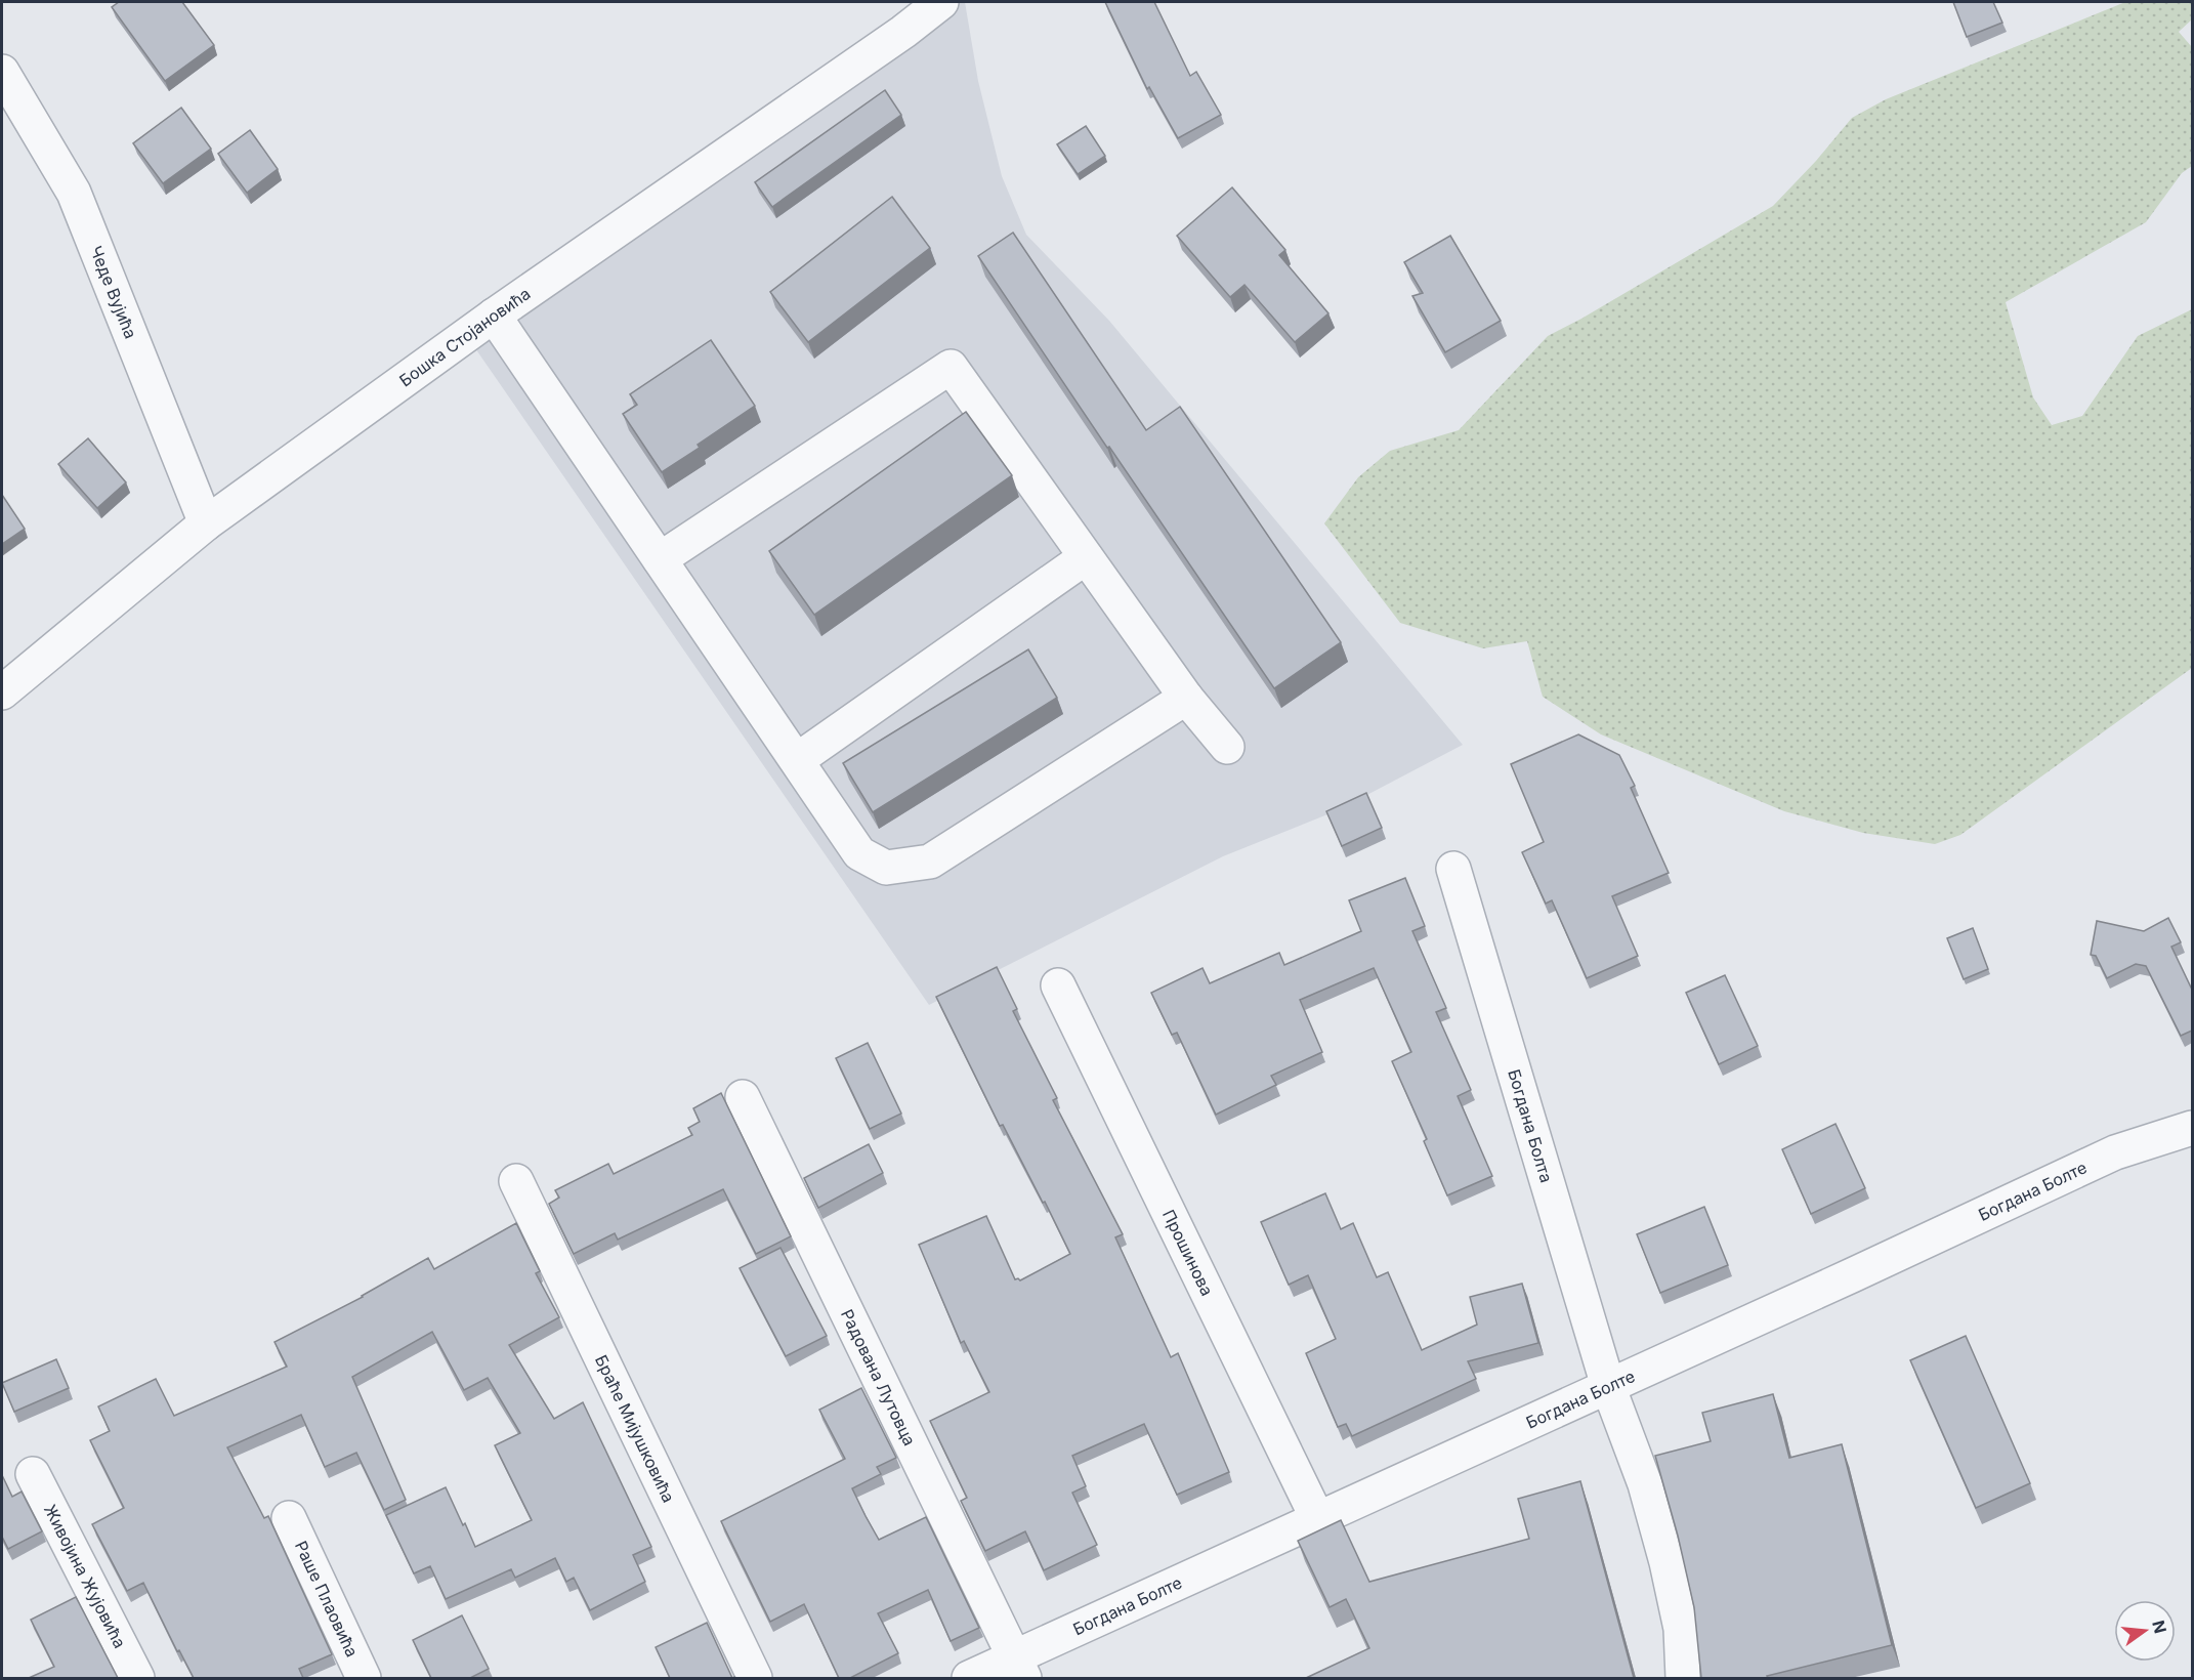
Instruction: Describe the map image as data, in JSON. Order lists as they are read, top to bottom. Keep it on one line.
{"streets":{"street":["Чеде Вујића","Бошка Стојановића","Богдана Болта","Богдана Болте","Прошинова","Радована Лутовца","Браће Мијушковића","Живојина Жујовића","Раше Плаовића"]},"crossings":[["Чеде Вујића","Бошка Стојановића"],["Богдана Болта","Богдана Болте"],["Богдана Болте","Прошинова"],["Богдана Болте","Радована Лутовца"]],"north":"right"}
